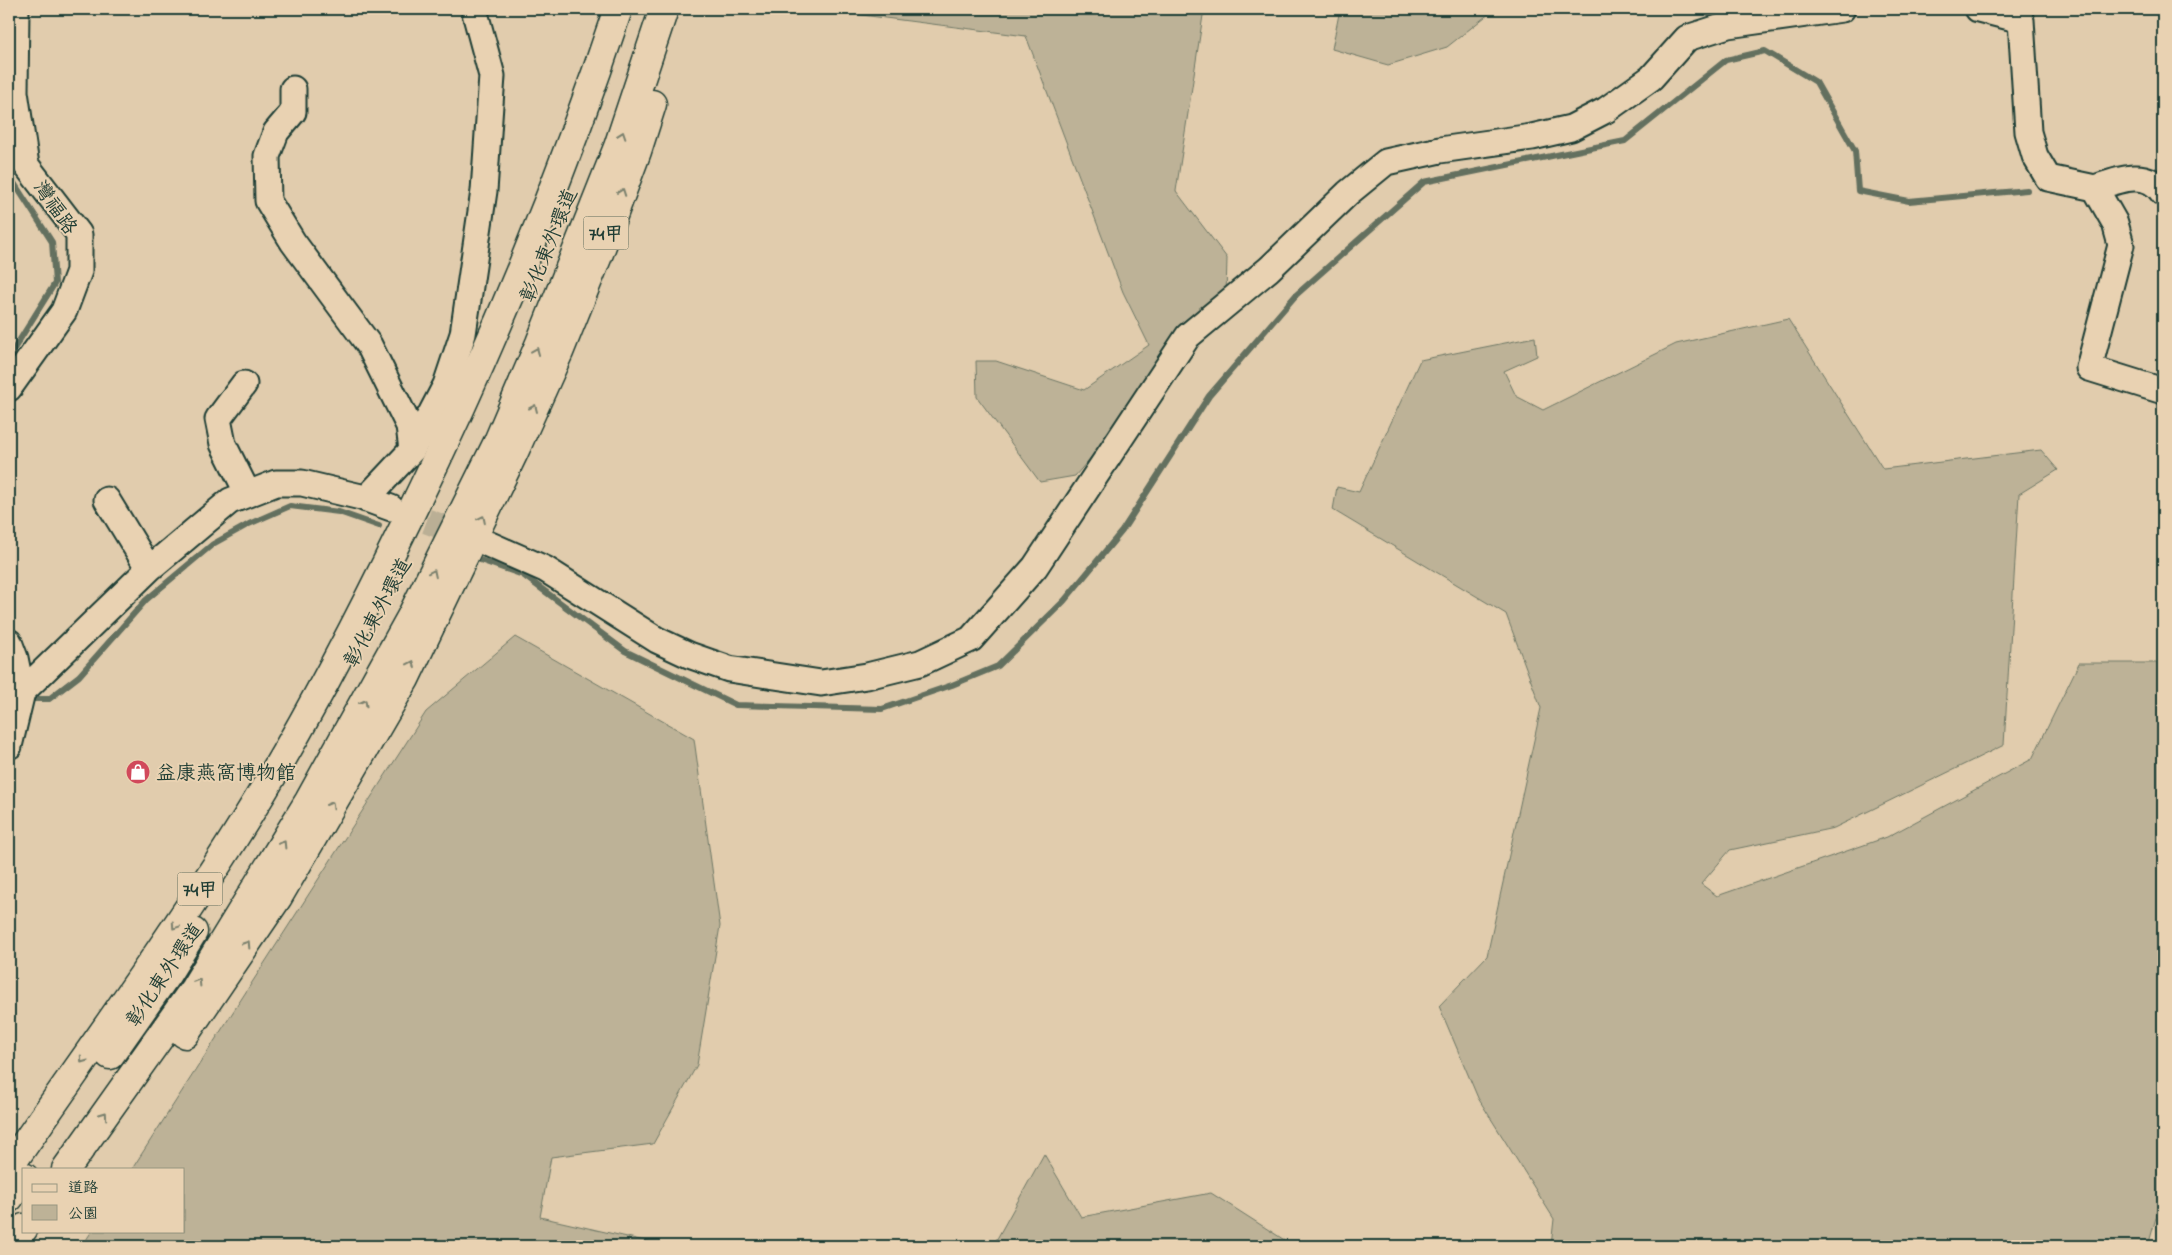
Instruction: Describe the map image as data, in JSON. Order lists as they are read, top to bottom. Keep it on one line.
{"streets":{"main road":["74甲","彰化東外環道"],"street":["灣福路"]},"places":{"shop":["益康燕窩博物館"]},"legend":["道路","公園"]}
